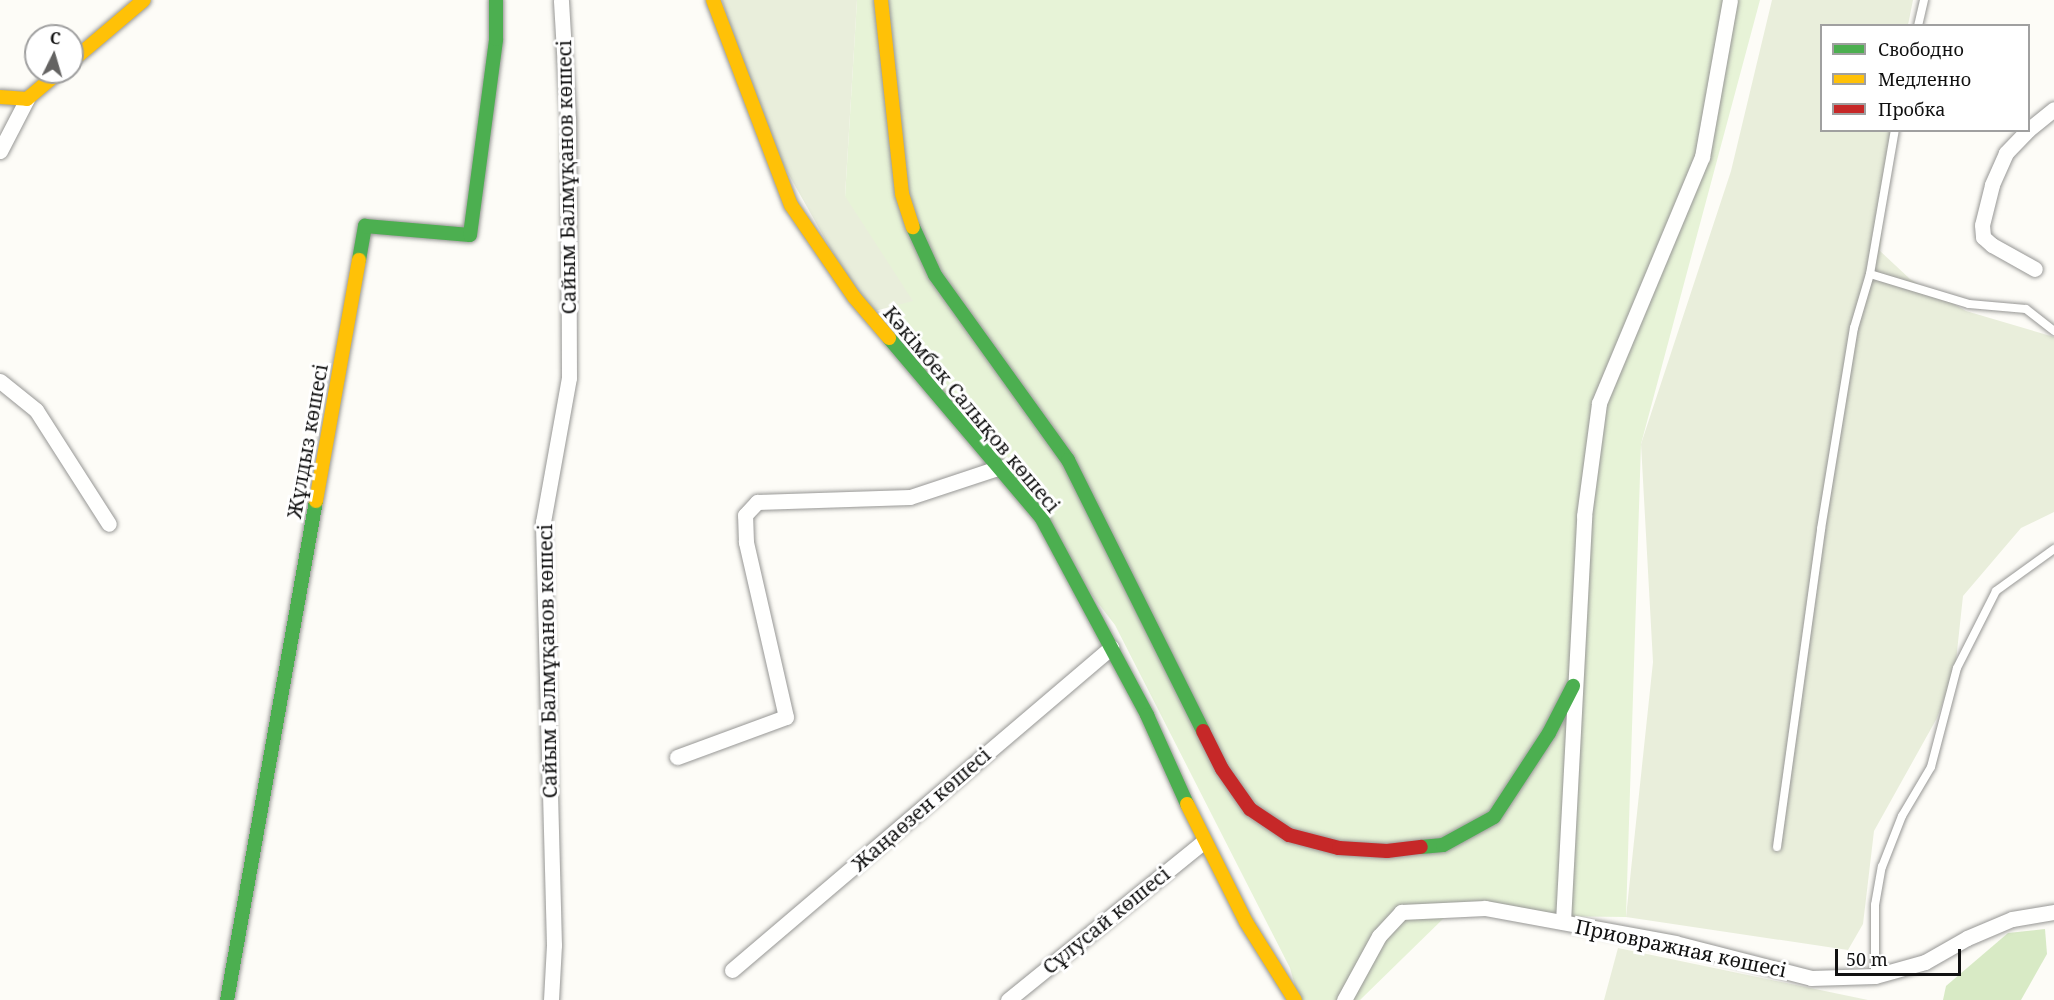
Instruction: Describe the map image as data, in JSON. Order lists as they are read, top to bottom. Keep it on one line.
{"streets":{"street":["Сайым Балмұқанов көшесі","Кәкімбек Салықов көшесі","Жұлдыз көшесі","Жаңаөзен көшесі","Сұлусай көшесі","Приовражная көшесі"]},"crossings":[["Кәкімбек Салықов көшесі","Жаңаөзен көшесі"],["Кәкімбек Салықов көшесі","Сұлусай көшесі"]],"legend":["Свободно","Медленно","Пробка"],"scale_bar":"50 m","north":"top"}
